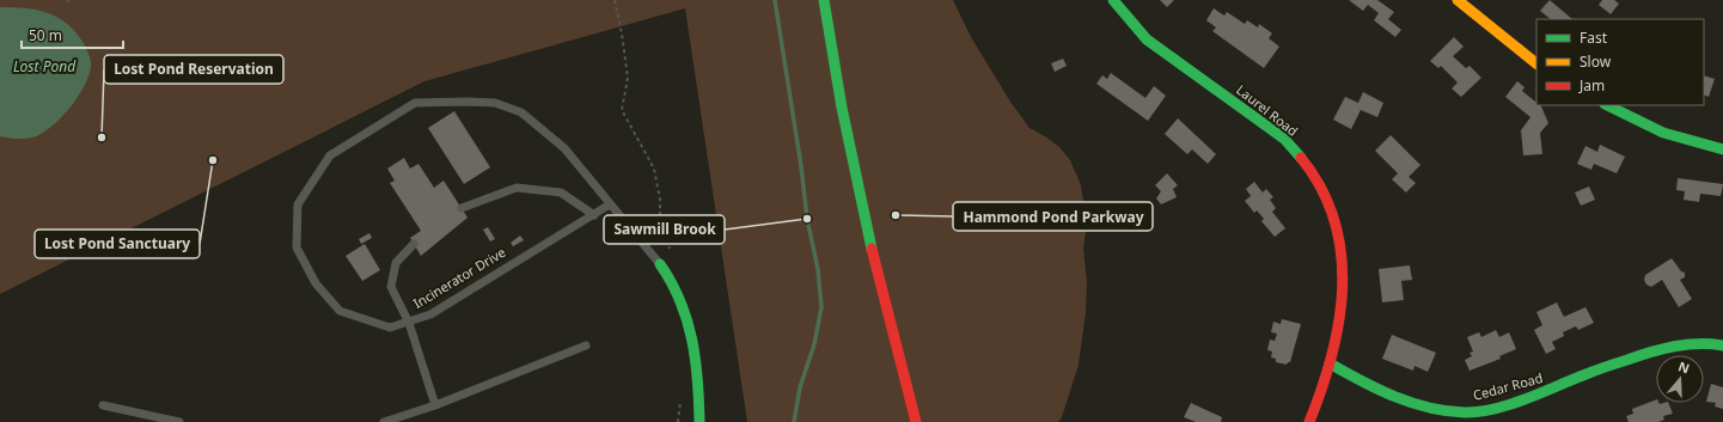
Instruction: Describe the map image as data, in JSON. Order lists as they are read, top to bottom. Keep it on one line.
{"streets":{"street":["Laurel Road","Incinerator Drive","Cedar Road"]},"crossings":[["Laurel Road","Cedar Road"]],"water":["Lost Pond"],"places":["Lost Pond Reservation","Lost Pond Sanctuary","Hammond Pond Parkway","Sawmill Brook"],"legend":["Fast","Slow","Jam"],"scale_bar":"50 m","north":"top"}
